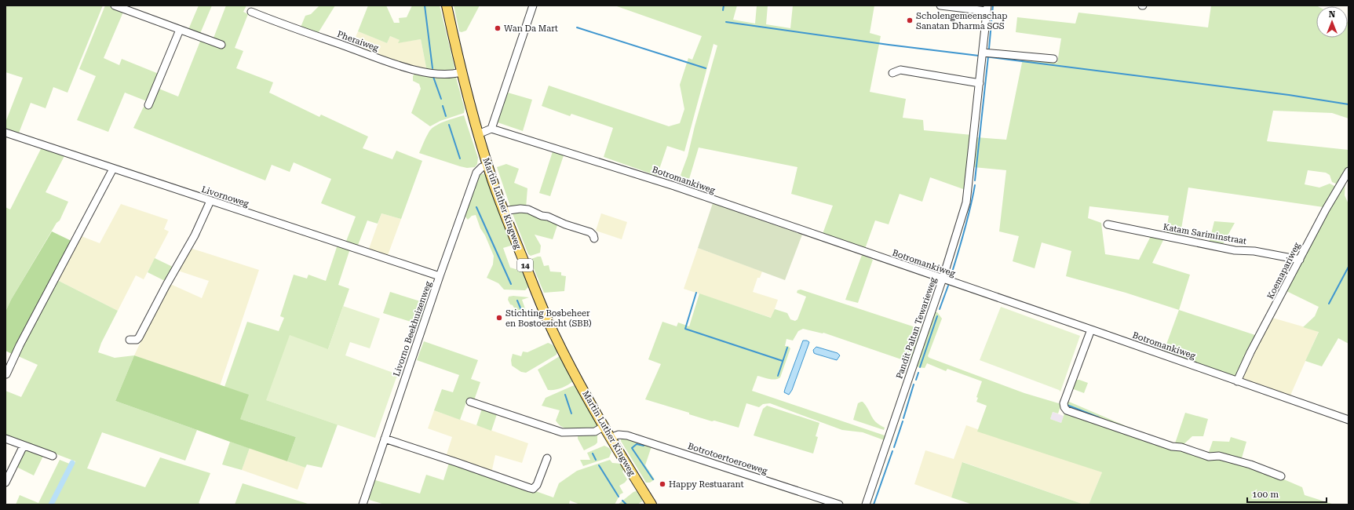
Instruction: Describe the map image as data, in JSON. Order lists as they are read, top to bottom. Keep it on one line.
{"streets":{"main road":["Martin Luther Kingweg","14"],"street":["Pheraiweg","Botromankiweg","Livornoweg","Katam Sariminstraat","Koemapariweg","Pandit Paltan Tewarieweg","Livorno Beekhuizenweg","Botrotoertoeroeweg"]},"crossings":[["Pheraiweg","Martin Luther Kingweg"],["Botromankiweg","Koemapariweg"],["Botromankiweg","Pandit Paltan Tewarieweg"],["Livornoweg","Livorno Beekhuizenweg"],["Martin Luther Kingweg","Livorno Beekhuizenweg"],["Martin Luther Kingweg","Botrotoertoeroeweg"],["Katam Sariminstraat","Koemapariweg"]],"places":["Scholengemeenschap Sanatan Dharma SGS","Wan Da Mart","Stichting Bosbeheer en Bostoezicht (SBB)","Happy Restuarant"],"scale_bar":"100 m","north":"top"}
